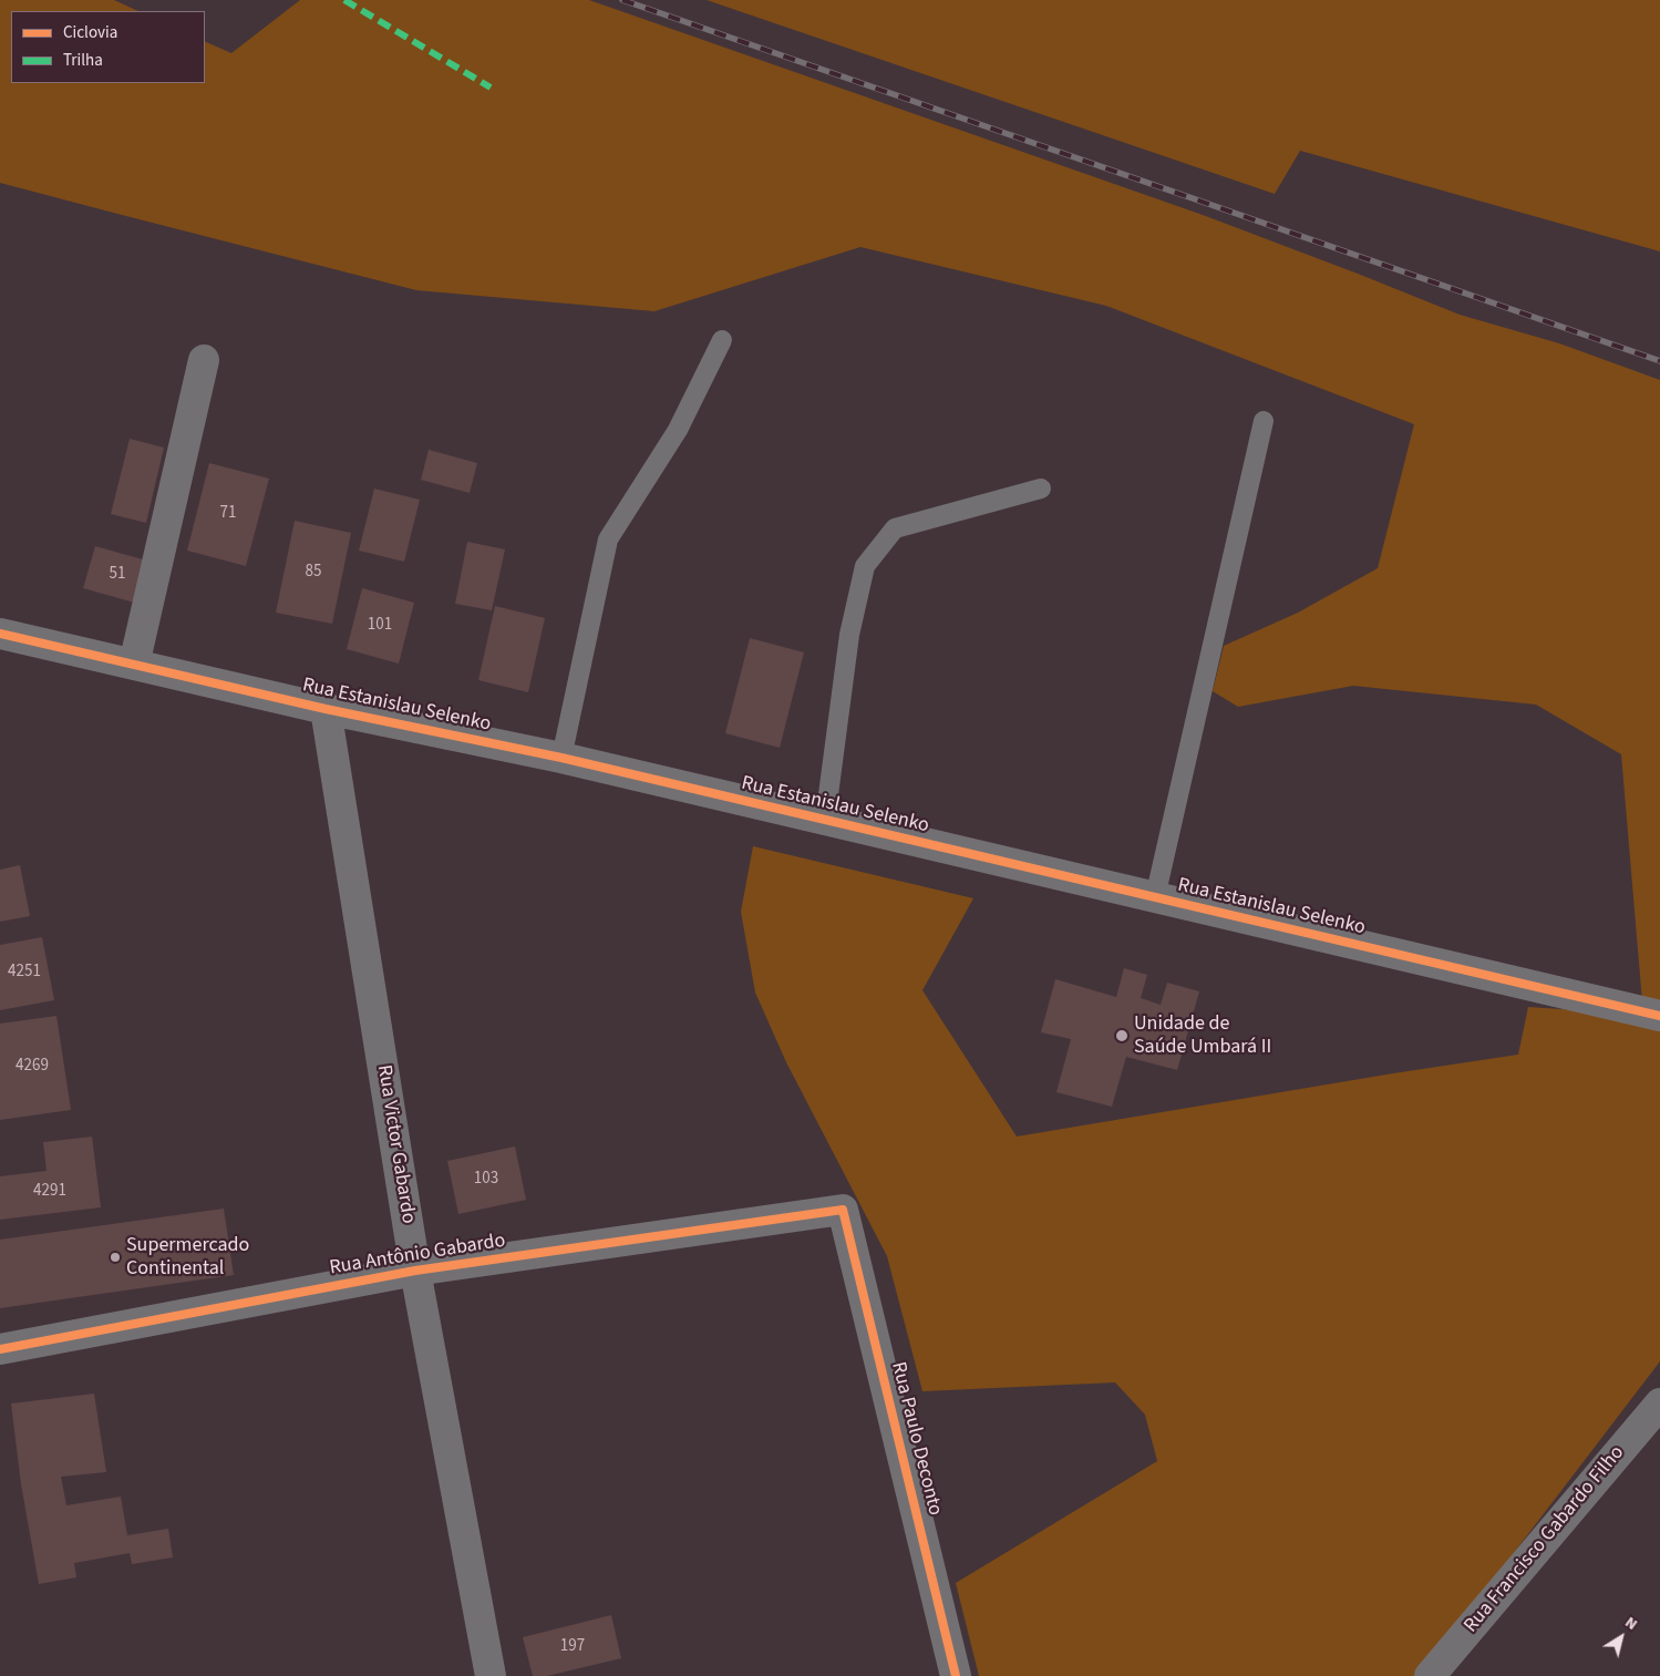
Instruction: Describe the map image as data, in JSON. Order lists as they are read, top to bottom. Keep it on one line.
{"streets":{"street":["Rua Estanislau Selenko","Rua Victor Gabardo","Rua Antônio Gabardo","Rua Paulo Deconto","Rua Francisco Gabardo Filho"]},"crossings":[["Rua Estanislau Selenko","Rua Victor Gabardo"],["Rua Victor Gabardo","Rua Antônio Gabardo"],["Rua Antônio Gabardo","Rua Paulo Deconto"]],"places":["Unidade de Saúde Umbará II","Supermercado Continental"],"house_numbers":["71","85","51","101","4251","4269","103","4291","197"],"legend":["Ciclovia","Trilha"],"north":"top right"}
